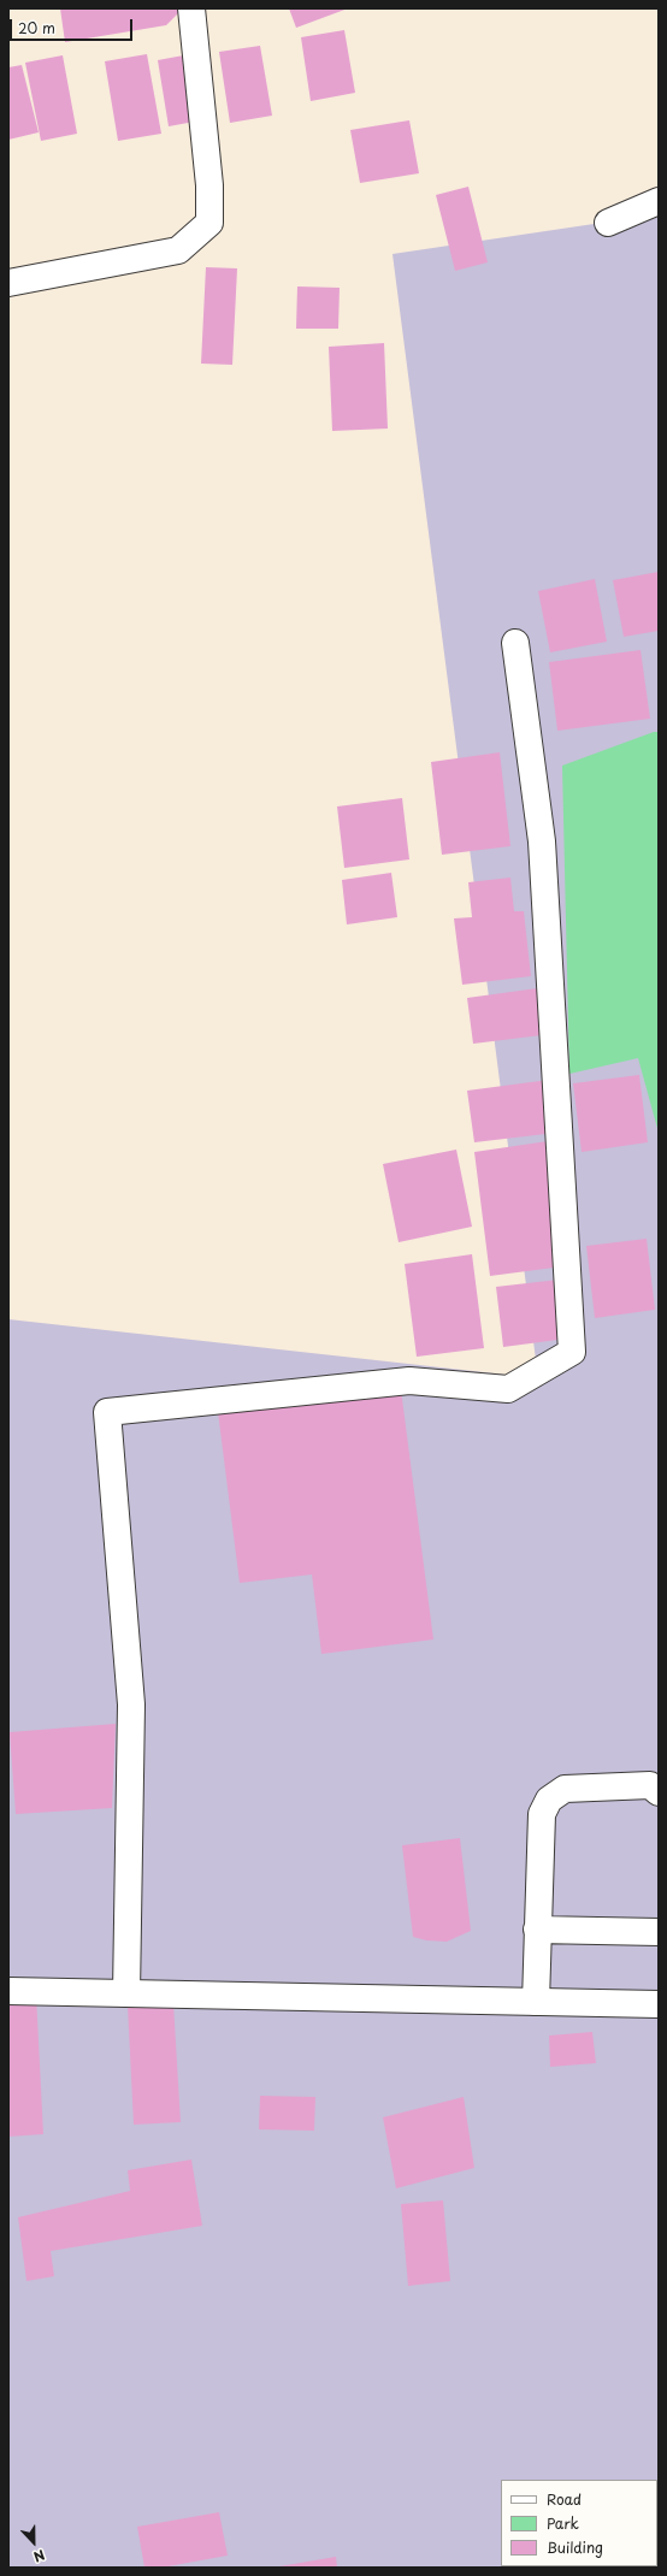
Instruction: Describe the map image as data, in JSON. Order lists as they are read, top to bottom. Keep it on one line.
{"legend":["Road","Park","Building"],"scale_bar":"20 m","north":"bottom"}
